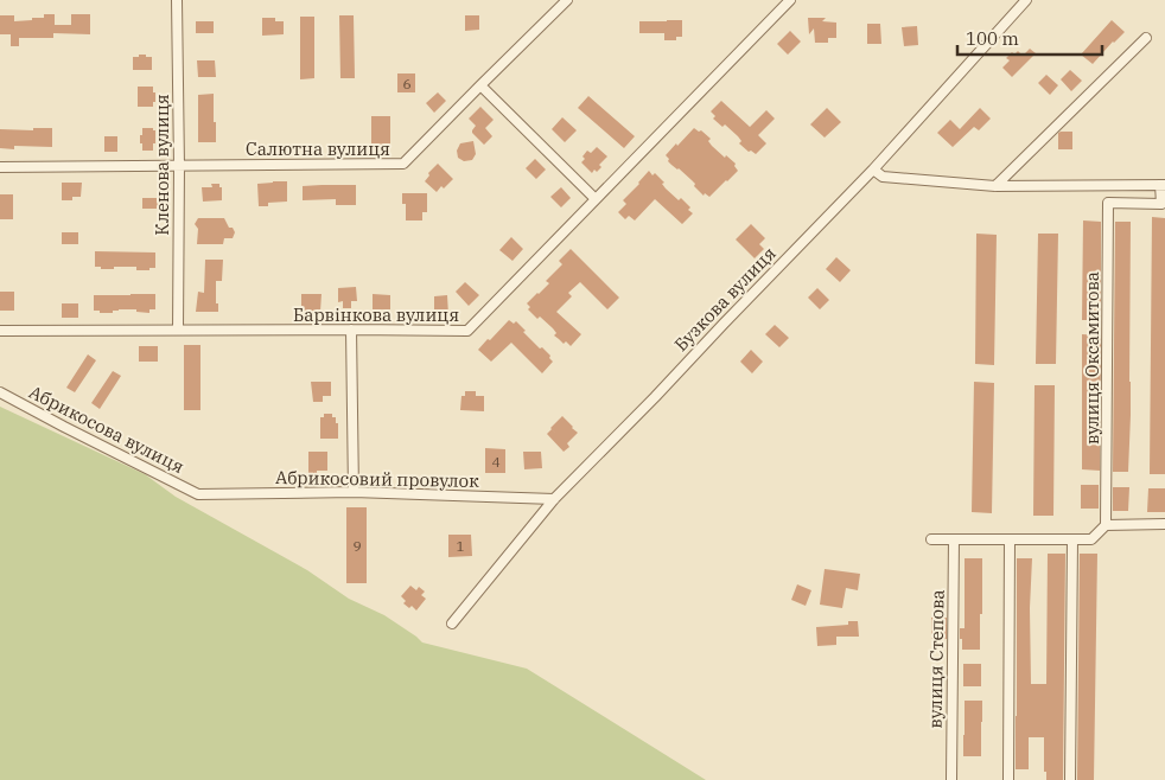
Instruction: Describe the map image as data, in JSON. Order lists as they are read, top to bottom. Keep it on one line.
{"streets":{"street":["Салютна вулиця","Кленова вулиця","Бузкова вулиця","Барвінкова вулиця","вулиця Оксамитова","Абрикосова вулиця","Абрикосовий провулок","вулиця Степова"]},"crossings":[["Салютна вулиця","Кленова вулиця"],["Кленова вулиця","Барвінкова вулиця"],["Бузкова вулиця","Абрикосовий провулок"],["Абрикосова вулиця","Абрикосовий провулок"]],"house_numbers":["6","4","9","1"],"scale_bar":"100 m"}
